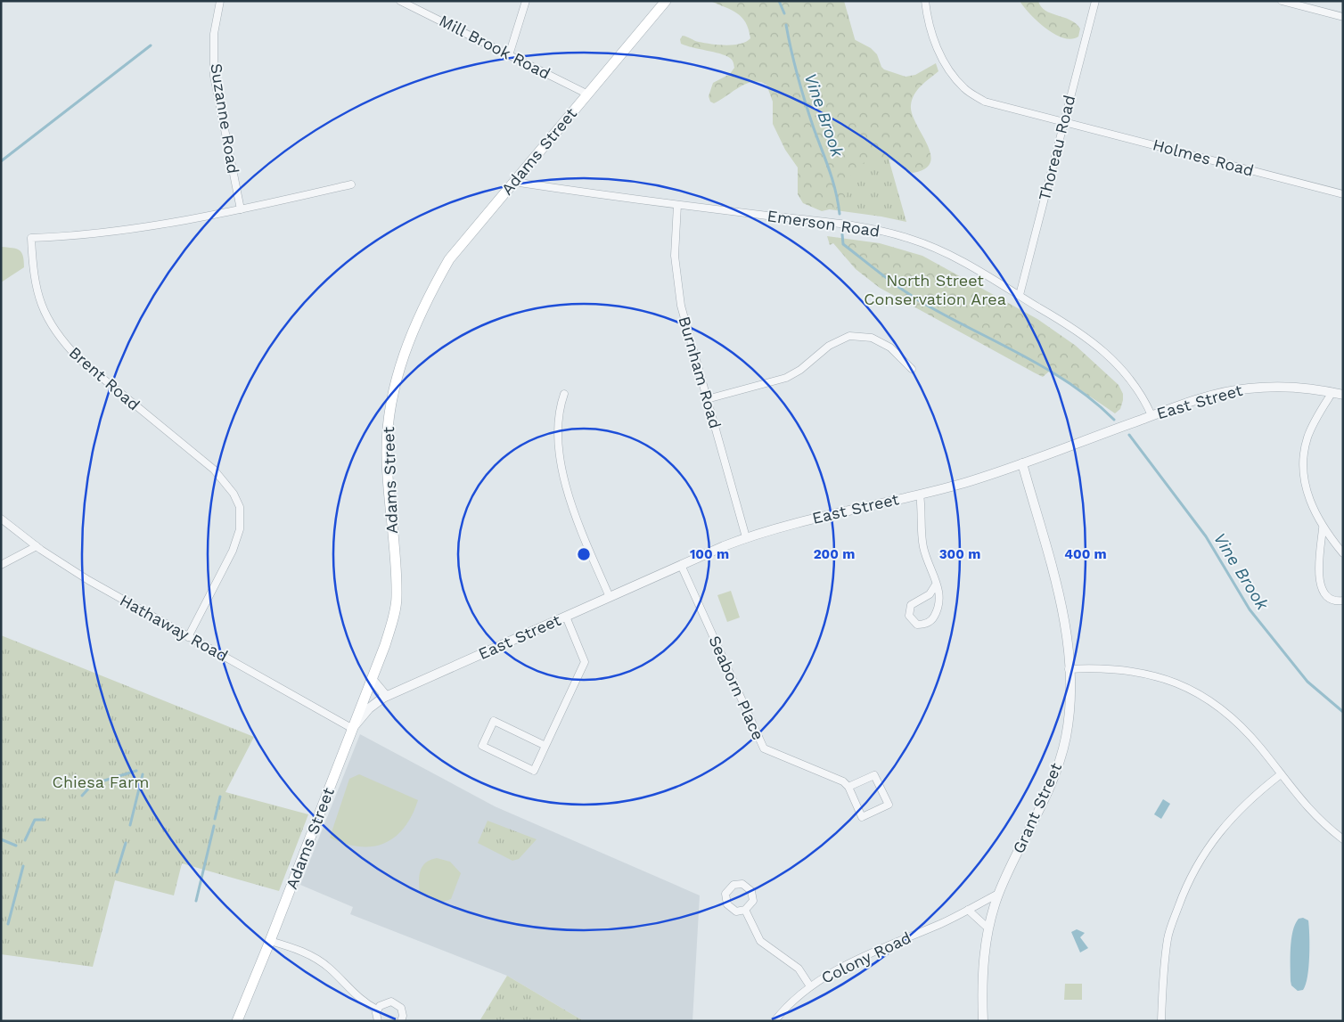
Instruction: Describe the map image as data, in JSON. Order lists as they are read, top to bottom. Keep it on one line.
{"streets":{"main road":["Adams Street"],"street":["Mill Brook Road","Suzanne Road","Thoreau Road","Holmes Road","Emerson Road","Burnham Road","Brent Road","East Street","Hathaway Road","Seaborn Place","Grant Street","Colony Road"]},"crossings":[["Mill Brook Road","Adams Street"],["Suzanne Road","Brent Road"],["Thoreau Road","Holmes Road"],["Thoreau Road","Emerson Road"],["Adams Street","Emerson Road"],["Adams Street","East Street"],["Adams Street","Hathaway Road"],["Emerson Road","Burnham Road"],["Emerson Road","East Street"],["Burnham Road","East Street"],["Brent Road","Hathaway Road"],["East Street","Hathaway Road"],["East Street","Seaborn Place"],["East Street","Grant Street"],["Grant Street","Colony Road"]],"water":["Vine Brook"],"parks":["North Street Conservation Area","Chiesa Farm"],"rings":["100 m","200 m","300 m","400 m"]}
